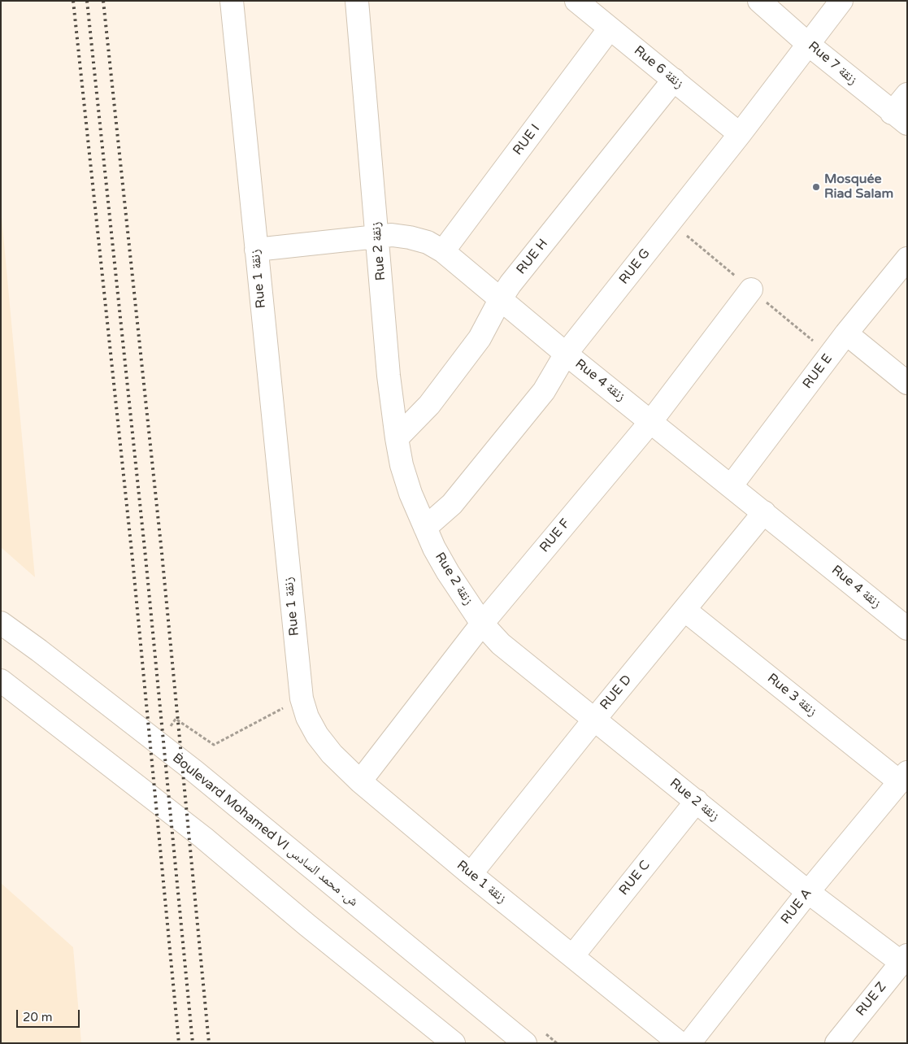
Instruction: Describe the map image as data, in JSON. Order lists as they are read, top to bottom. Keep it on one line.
{"streets":{"street":["Rue 7 زنقة","Rue 6 زنقة","RUE I","Rue 2 زنقة","RUE H","RUE G","Rue 1 زنقة","RUE E","Rue 4 زنقة","RUE F","RUE D","Rue 3 زنقة","Boulevard Mohamed VI ش. محمد السادس","RUE C","RUE A","RUE Z"]},"crossings":[["Rue 7 زنقة","RUE G"],["Rue 6 زنقة","RUE I"],["Rue 6 زنقة","RUE H"],["Rue 6 زنقة","RUE G"],["RUE I","Rue 4 زنقة"],["Rue 2 زنقة","RUE H"],["Rue 2 زنقة","RUE G"],["Rue 2 زنقة","Rue 4 زنقة"],["Rue 2 زنقة","RUE F"],["Rue 2 زنقة","RUE D"],["Rue 2 زنقة","RUE C"],["Rue 2 زنقة","RUE A"],["Rue 2 زنقة","RUE Z"],["RUE H","Rue 4 زنقة"],["RUE G","Rue 4 زنقة"],["Rue 1 زنقة","Rue 4 زنقة"],["Rue 1 زنقة","RUE F"],["Rue 1 زنقة","RUE D"],["Rue 1 زنقة","RUE C"],["RUE E","Rue 4 زنقة"],["Rue 4 زنقة","RUE F"],["Rue 4 زنقة","RUE D"],["RUE D","Rue 3 زنقة"],["Rue 3 زنقة","RUE A"]],"places":["Mosquée Riad Salam"],"scale_bar":"20 m"}
